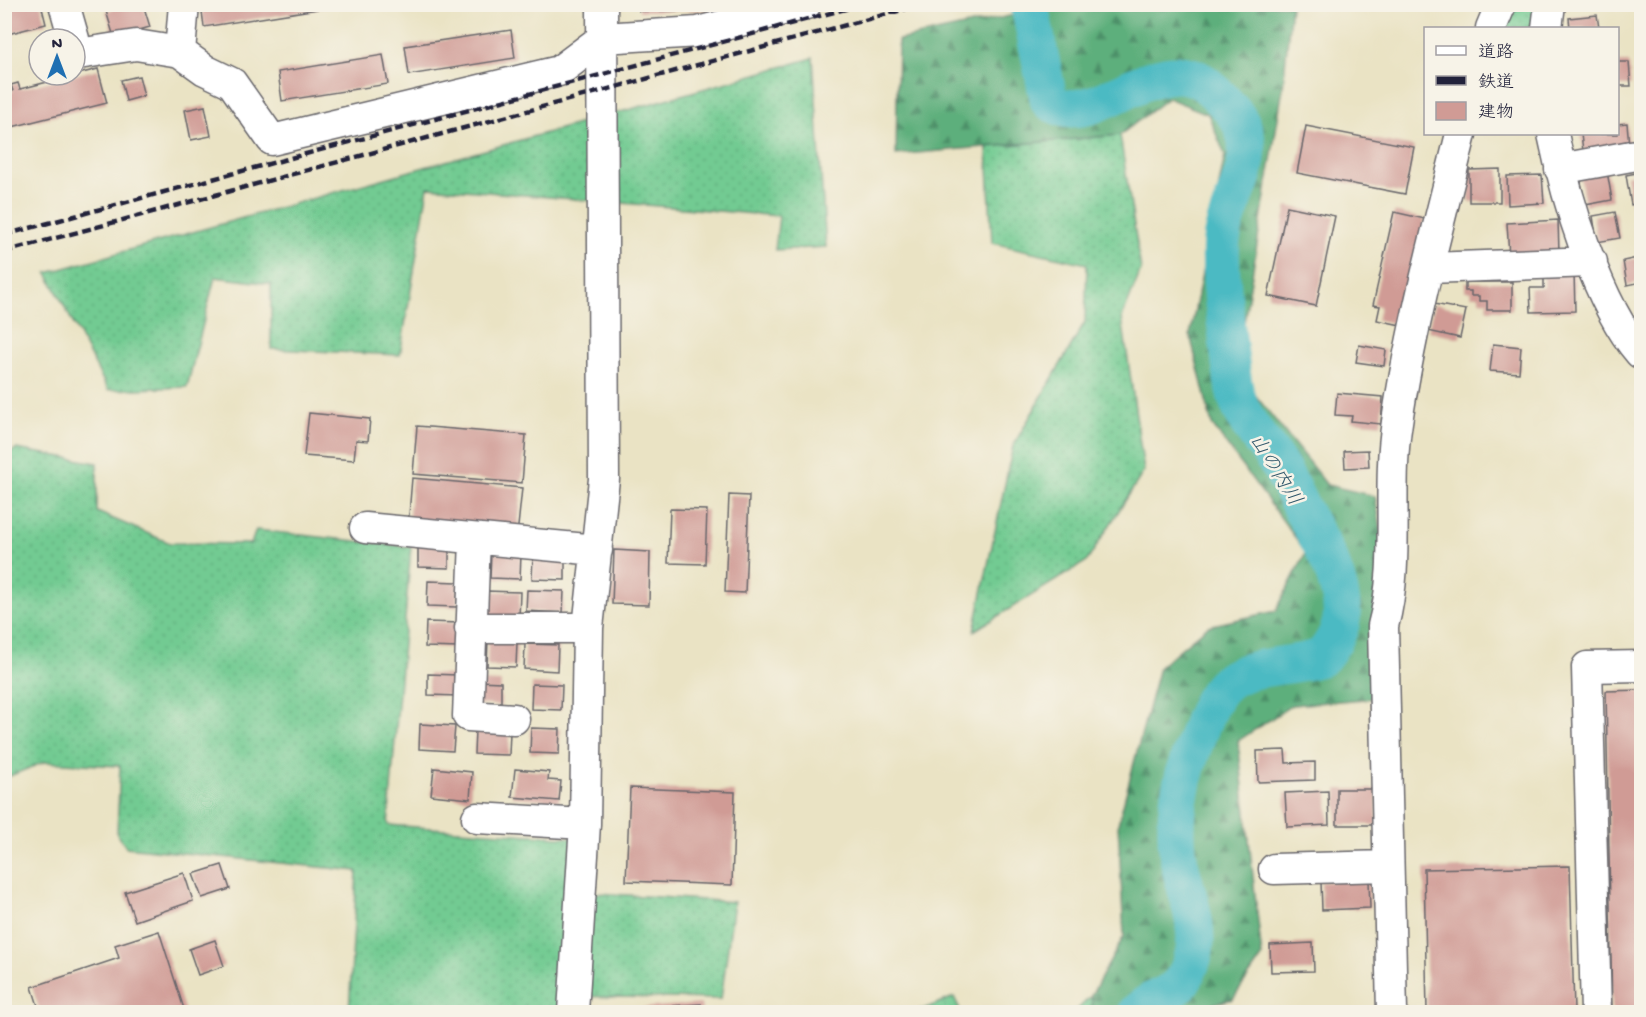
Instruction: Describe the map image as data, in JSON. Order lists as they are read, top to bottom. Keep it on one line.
{"water":["山の内川"],"legend":["道路","鉄道","建物"],"north":"top"}
